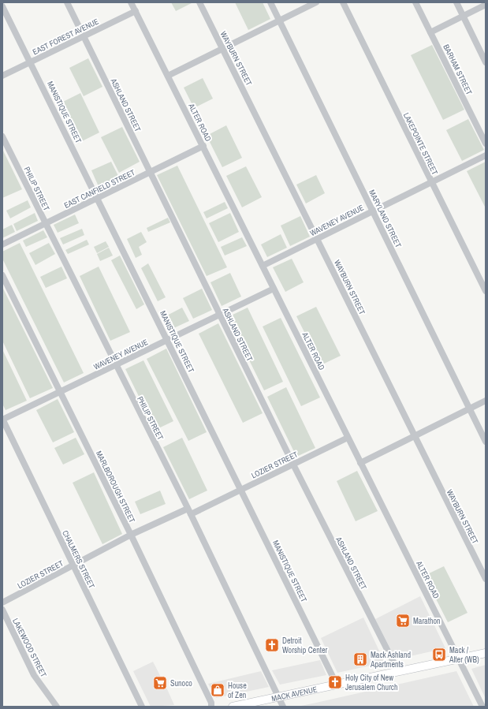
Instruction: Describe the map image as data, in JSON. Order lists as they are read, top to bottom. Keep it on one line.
{"streets":{"main road":["MACK AVENUE"],"street":["EAST FOREST AVENUE","WAYBURN STREET","BARHAM STREET","ASHLAND STREET","MANISTIQUE STREET","ALTER ROAD","LAKEPOINTE STREET","PHILIP STREET","EAST CANFIELD STREET","MARYLAND STREET","WAVENEY AVENUE","LOZIER STREET","MARLBOROUGH STREET","CHALMERS STREET","LAKEWOOD STREET"]},"crossings":[["EAST FOREST AVENUE","ASHLAND STREET"],["EAST FOREST AVENUE","MANISTIQUE STREET"],["EAST FOREST AVENUE","ALTER ROAD"],["WAYBURN STREET","WAVENEY AVENUE"],["ASHLAND STREET","EAST CANFIELD STREET"],["ASHLAND STREET","WAVENEY AVENUE"],["ASHLAND STREET","LOZIER STREET"],["ASHLAND STREET","MACK AVENUE"],["MANISTIQUE STREET","EAST CANFIELD STREET"],["MANISTIQUE STREET","WAVENEY AVENUE"],["MANISTIQUE STREET","LOZIER STREET"],["MANISTIQUE STREET","MACK AVENUE"],["ALTER ROAD","EAST CANFIELD STREET"],["ALTER ROAD","WAVENEY AVENUE"],["ALTER ROAD","LOZIER STREET"],["ALTER ROAD","MACK AVENUE"],["LAKEPOINTE STREET","WAVENEY AVENUE"],["PHILIP STREET","EAST CANFIELD STREET"],["PHILIP STREET","WAVENEY AVENUE"],["PHILIP STREET","LOZIER STREET"],["PHILIP STREET","MACK AVENUE"],["MARYLAND STREET","WAVENEY AVENUE"],["WAVENEY AVENUE","MARLBOROUGH STREET"],["WAVENEY AVENUE","CHALMERS STREET"],["LOZIER STREET","MARLBOROUGH STREET"],["LOZIER STREET","CHALMERS STREET"]],"places":{"supermarket":["Marathon","Sunoco"],"church":["Detroit Worship Center","Holy City of New Jerusalem Church"],"bus stop":["Mack / Alter (WB)"],"building":["Mack Ashland Apartments"],"shop":["House of Zen"]}}
